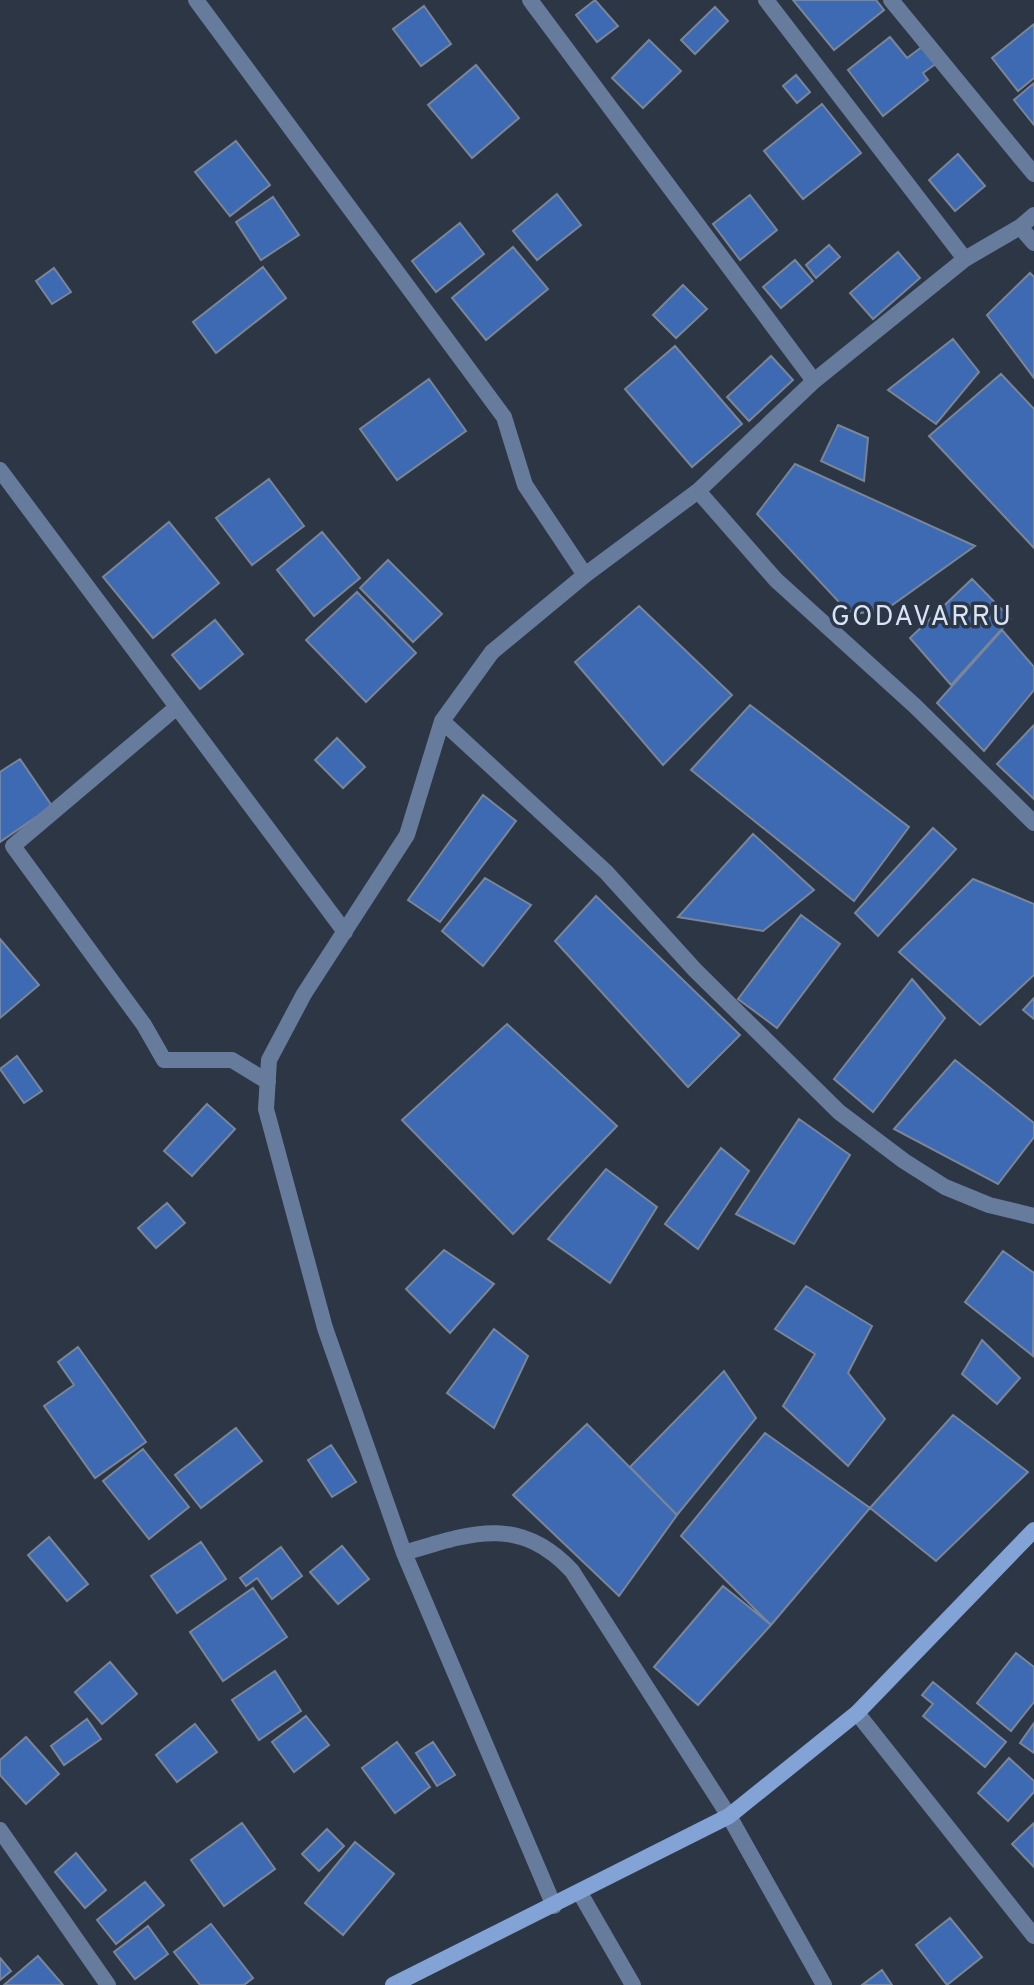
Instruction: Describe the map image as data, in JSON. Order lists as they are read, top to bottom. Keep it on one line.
{"districts":["GODAVARRU"]}
